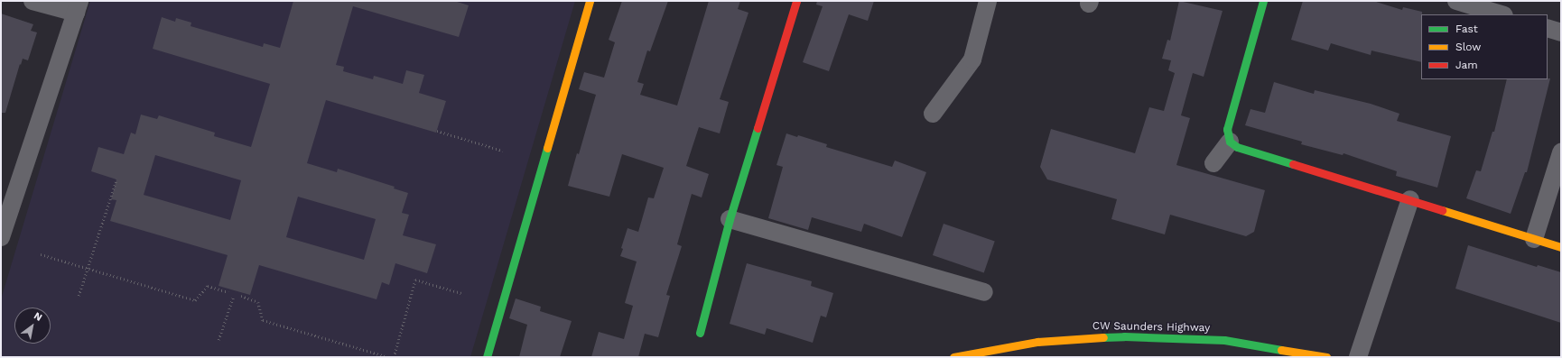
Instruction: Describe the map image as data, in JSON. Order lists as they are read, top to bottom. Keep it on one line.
{"streets":{"street":["CW Saunders Highway"]},"legend":["Fast","Slow","Jam"],"north":"top right"}
